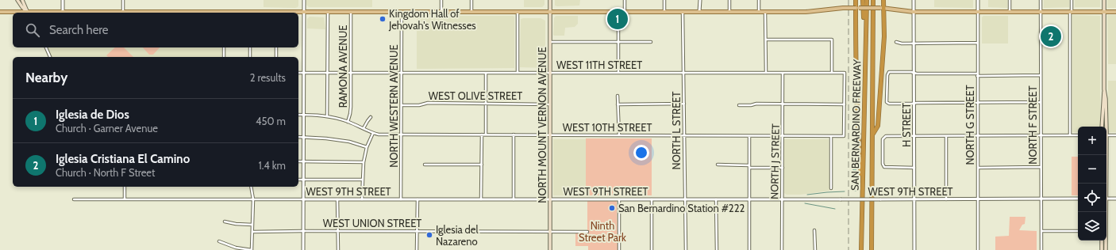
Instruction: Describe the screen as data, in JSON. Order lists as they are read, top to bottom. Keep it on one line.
{"streets":{"highway":["SAN BERNARDINO FREEWAY"],"main road":["NORTH MOUNT VERNON AVENUE"],"street":["WEST 11TH STREET","RAMONA AVENUE","WEST OLIVE STREET","NORTH WESTERN AVENUE","H STREET","NORTH G STREET","NORTH F STREET","WEST 10TH STREET","NORTH L STREET","NORTH J STREET","WEST 9TH STREET","WEST UNION STREET"]},"crossings":[["WEST 11TH STREET","RAMONA AVENUE"],["WEST 11TH STREET","NORTH WESTERN AVENUE"],["WEST 11TH STREET","NORTH MOUNT VERNON AVENUE"],["WEST 11TH STREET","WEST 10TH STREET"],["WEST 11TH STREET","NORTH L STREET"],["WEST 11TH STREET","NORTH J STREET"],["RAMONA AVENUE","WEST 10TH STREET"],["WEST OLIVE STREET","NORTH WESTERN AVENUE"],["WEST OLIVE STREET","NORTH MOUNT VERNON AVENUE"],["NORTH WESTERN AVENUE","WEST 10TH STREET"],["NORTH WESTERN AVENUE","WEST 9TH STREET"],["NORTH MOUNT VERNON AVENUE","WEST 10TH STREET"],["NORTH MOUNT VERNON AVENUE","WEST 9TH STREET"],["NORTH MOUNT VERNON AVENUE","WEST UNION STREET"],["H STREET","WEST 9TH STREET"],["NORTH G STREET","WEST 9TH STREET"],["NORTH F STREET","WEST 9TH STREET"],["WEST 10TH STREET","NORTH L STREET"],["WEST 10TH STREET","NORTH J STREET"],["NORTH L STREET","WEST 9TH STREET"],["NORTH J STREET","WEST 9TH STREET"]],"parks":["Ninth Street Park"],"places":["Kingdom Hall of Jehovah's Witnesses","San Bernardino Station #222","Iglesia del Nazareno"],"page":{"pins":["1","2"],"search":"Search here","heading":["Nearby","2 results"],"list":[{"mark":"1","name":"Iglesia de Dios","note":"Church · Garner Avenue","value":"450 m"},{"mark":"2","name":"Iglesia Cristiana El Camino","note":"Church · North F Street","value":"1.4 km"}],"map_buttons":["+","−"]}}
